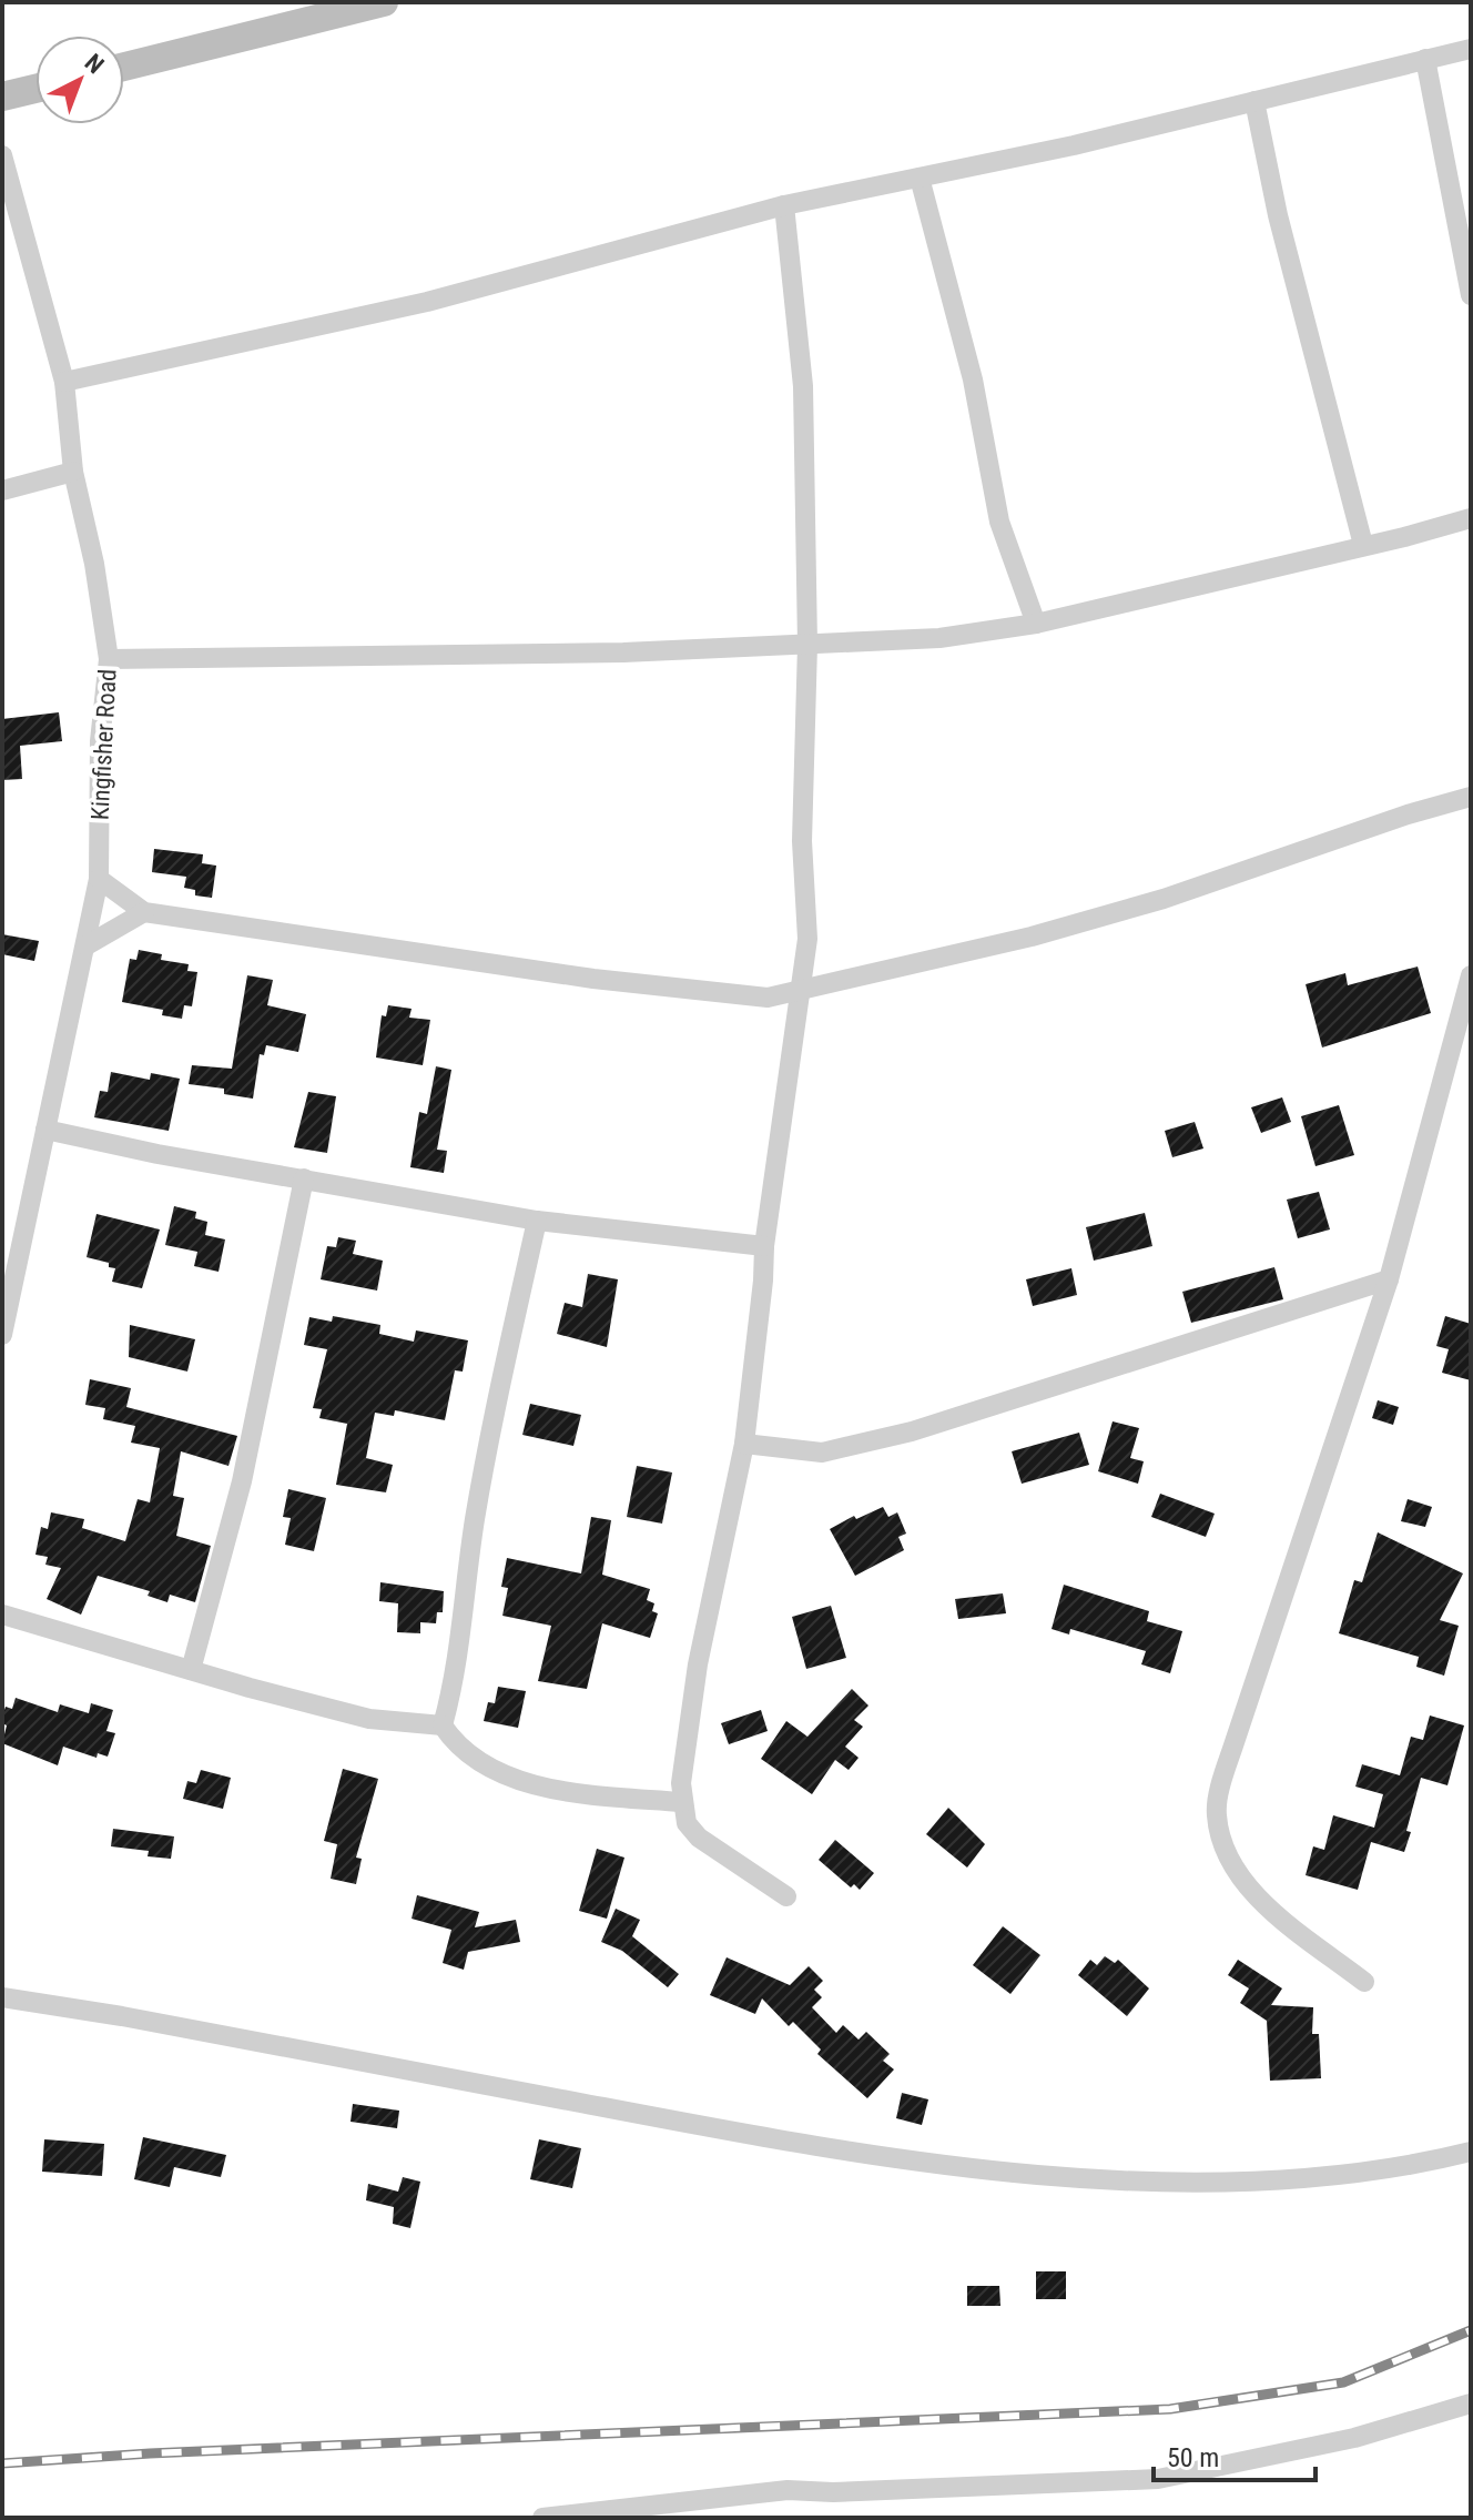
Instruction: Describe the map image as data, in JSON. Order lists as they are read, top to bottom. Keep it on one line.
{"streets":{"street":["Kingfisher Road"]},"scale_bar":"50 m","north":"top right"}
